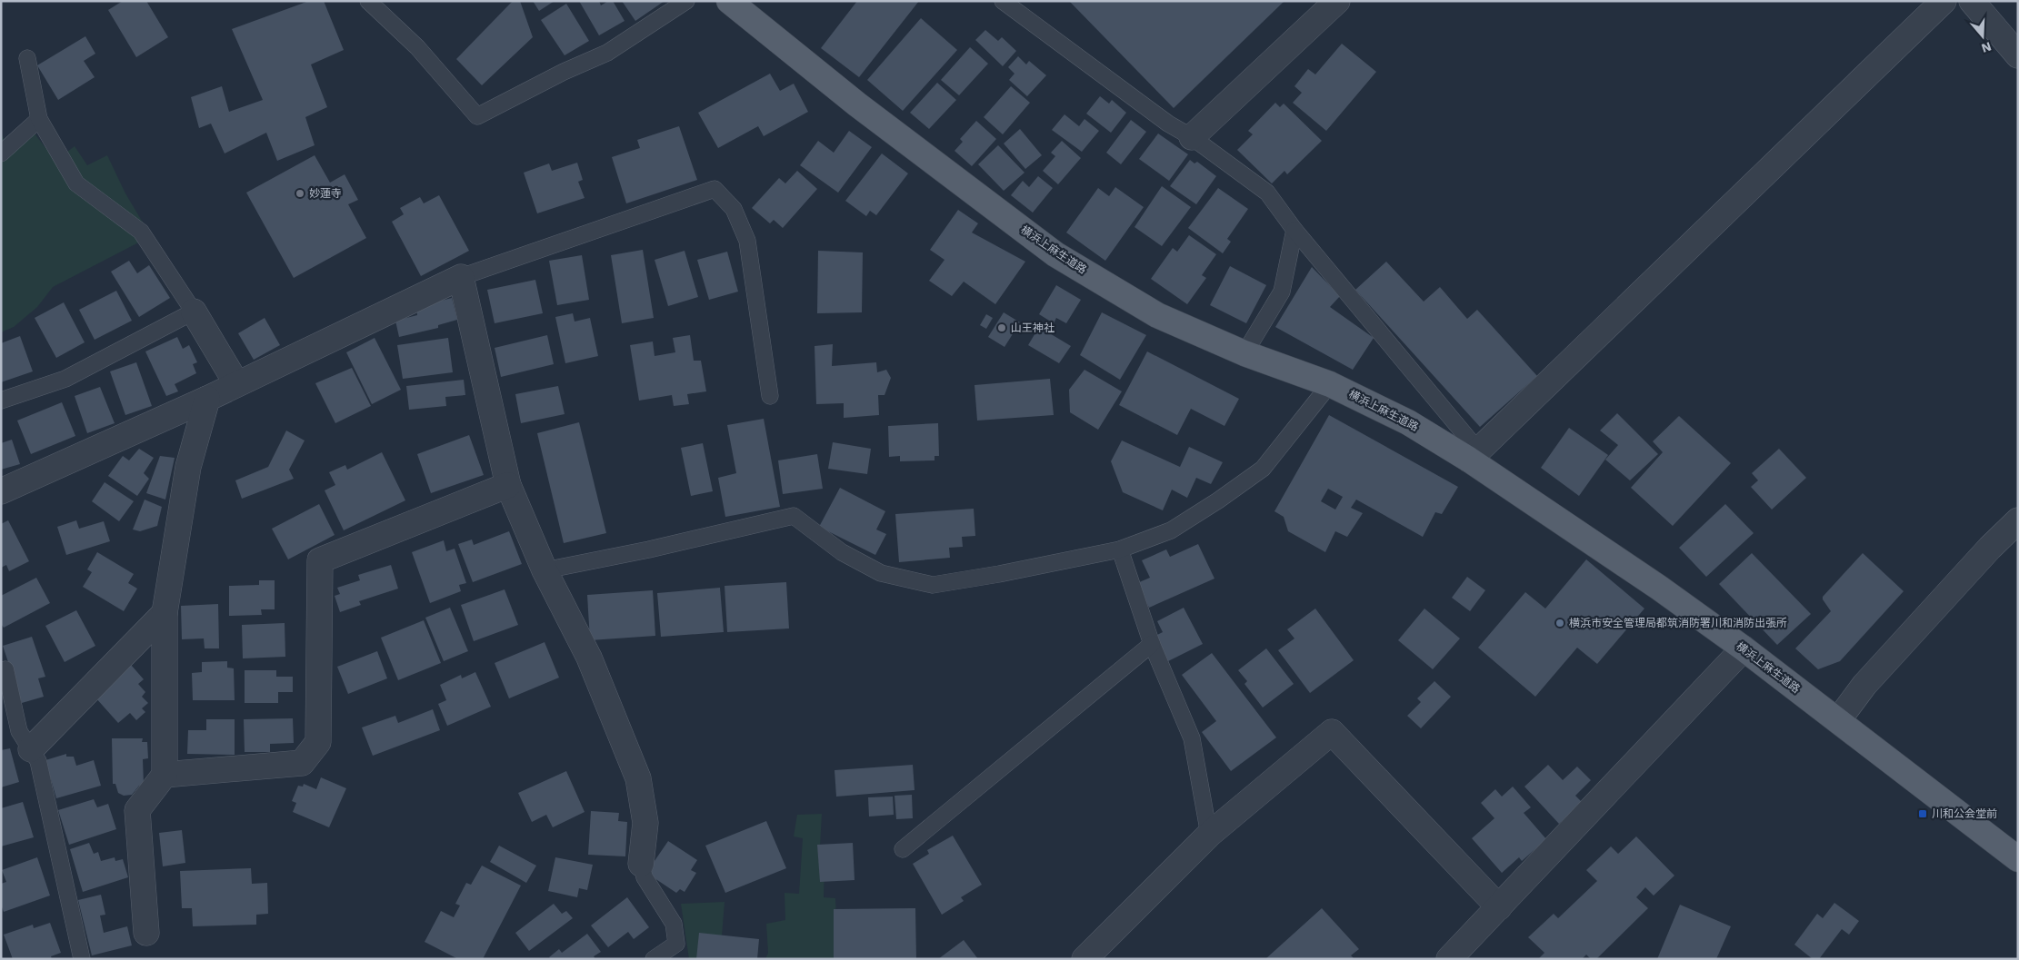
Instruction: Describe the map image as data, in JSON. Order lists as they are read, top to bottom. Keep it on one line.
{"streets":{"main road":["横浜上麻生道路"]},"places":{"other":["妙蓮寺","山王神社","横浜市安全管理局都筑消防署川和消防出張所"],"transit":["川和公会堂前"]},"north":"bottom"}
